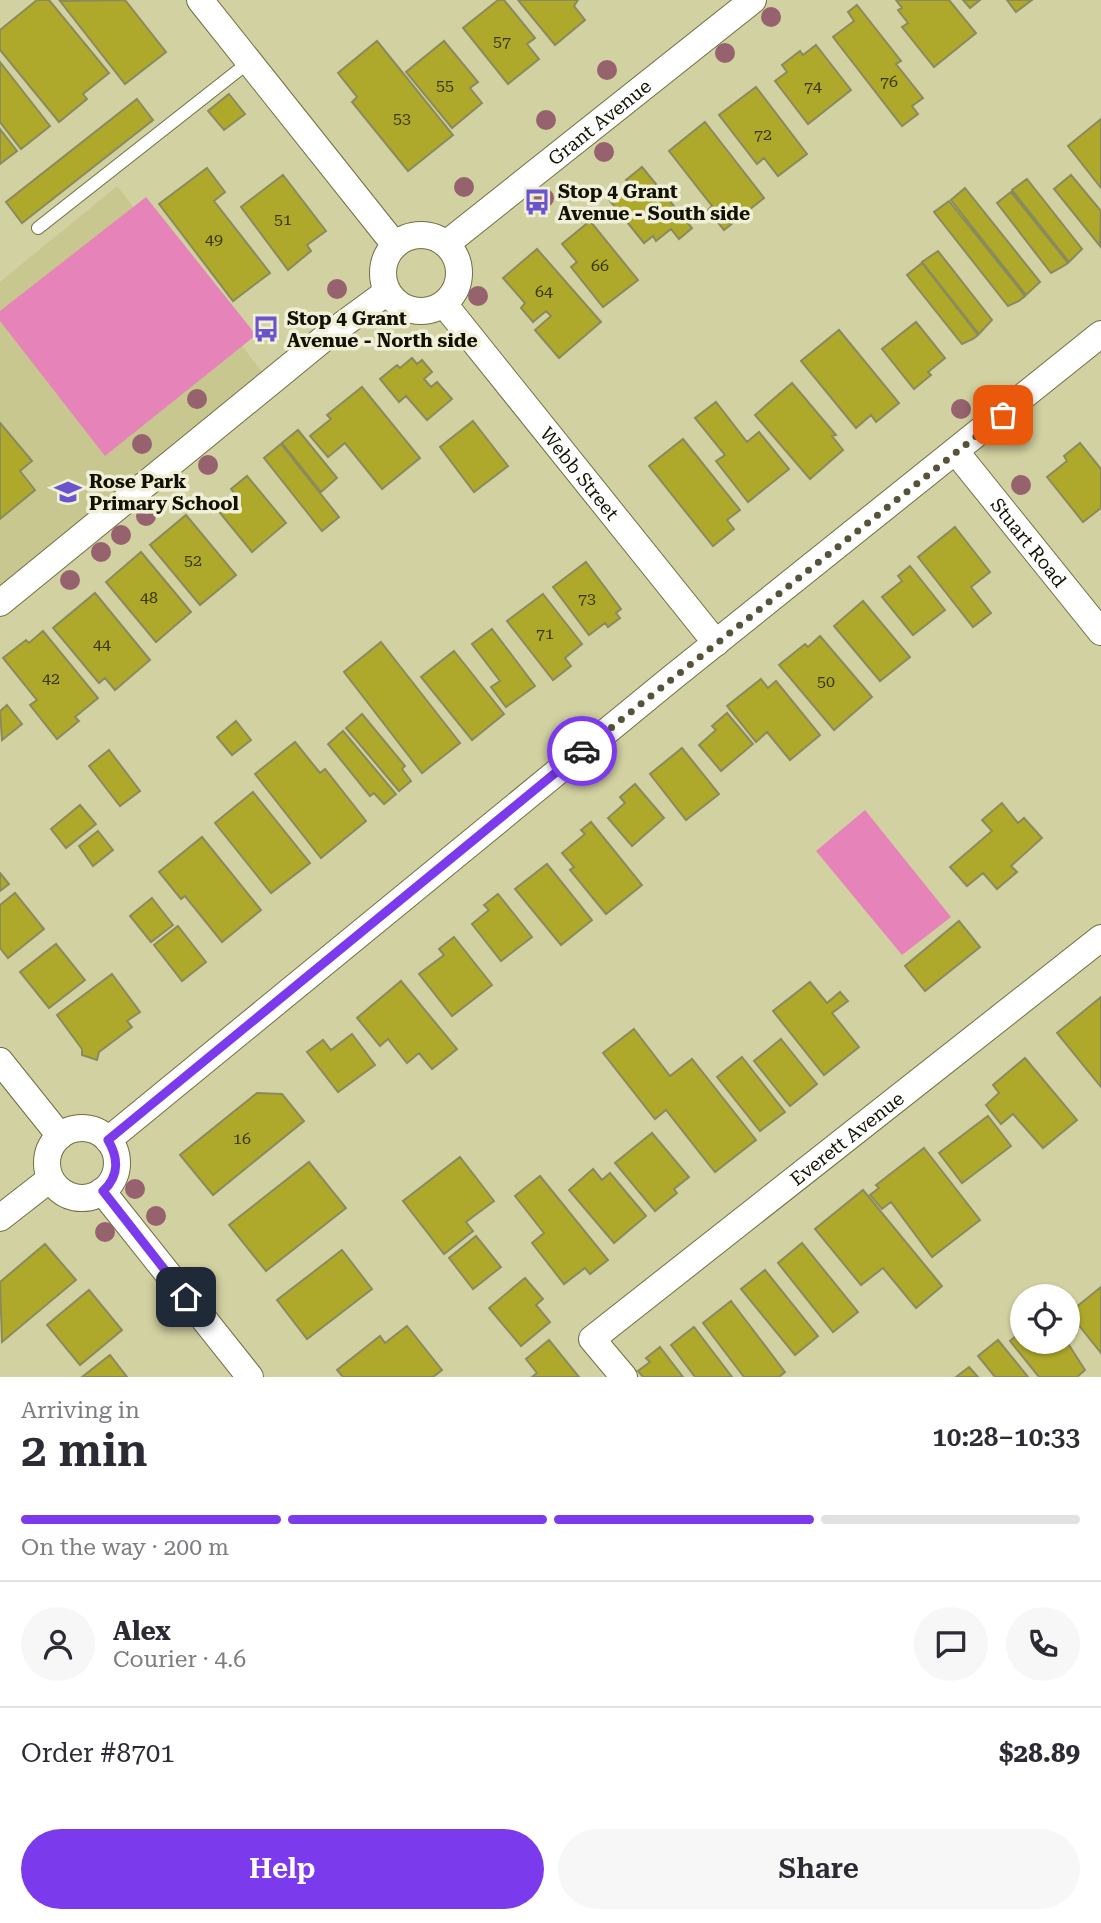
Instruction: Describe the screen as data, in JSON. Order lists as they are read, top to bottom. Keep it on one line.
{"streets":{"street":["Grant Avenue","Webb Street","Stuart Road","Everett Avenue"]},"crossings":[["Grant Avenue","Webb Street"]],"places":{"bus stop":["Stop 4 Grant Avenue - South side","Stop 4 Grant Avenue - North side"],"school or university":["Rose Park Primary School"]},"house_numbers":["57","76","55","74","53","72","51","49","66","64","52","48","73","71","44","42","50","16"],"page":{"heading":["2 min","Arriving in","10:28–10:33"],"panel":["Alex","Courier · 4.6","Order #8701","$28.89"],"bar":"On the way · 200 m","buttons":["Help","Share"]}}
